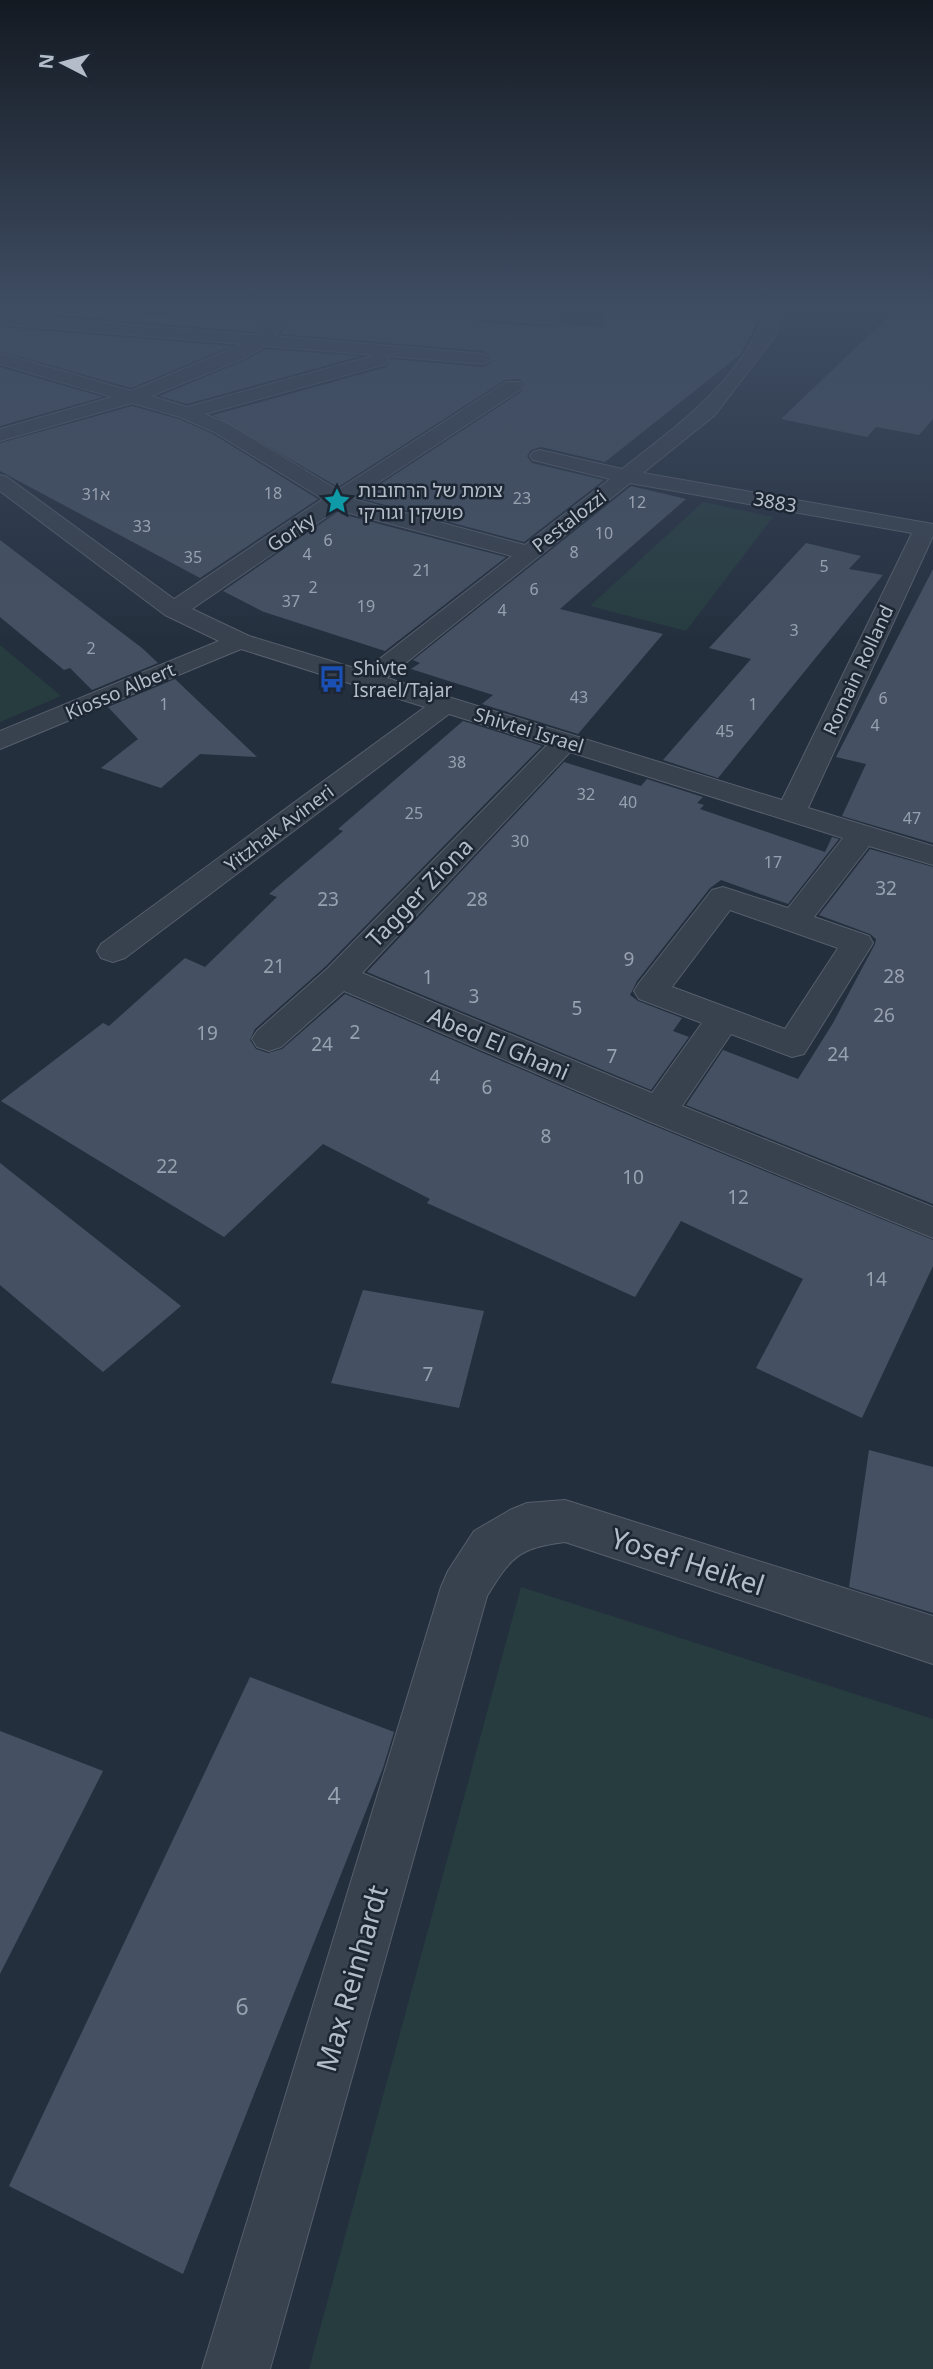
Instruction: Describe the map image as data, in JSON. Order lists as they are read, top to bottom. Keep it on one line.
{"streets":{"street":["3883","Pestalozzi","Gorky","Romain Rolland","Kiosso Albert","Shivtei Israel","Yitzhak Avineri","Tagger Ziona","Abed El Ghani","Yosef Heikel","Max Reinhardt"]},"crossings":[["3883","Pestalozzi"],["3883","Romain Rolland"],["Pestalozzi","Shivtei Israel"],["Gorky","Shivtei Israel"],["Romain Rolland","Shivtei Israel"],["Kiosso Albert","Shivtei Israel"],["Shivtei Israel","Yitzhak Avineri"],["Shivtei Israel","Tagger Ziona"],["Tagger Ziona","Abed El Ghani"],["Yosef Heikel","Max Reinhardt"]],"places":{"place":["צומת של הרחובות פושקין וגורקי"],"bus stop":["Shivte Israel/Tajar"]},"house_numbers":["18","31א","23","12","33","10","6","8","4","35","5","21","2","6","37","19","4","3","2","43","6","1","1","4","45","38","32","40","25","47","30","17","32","23","28","9","21","28","1","3","5","26","2","19","24","24","7","4","6","8","22","10","12","14","7","4","6"],"north":"left"}
